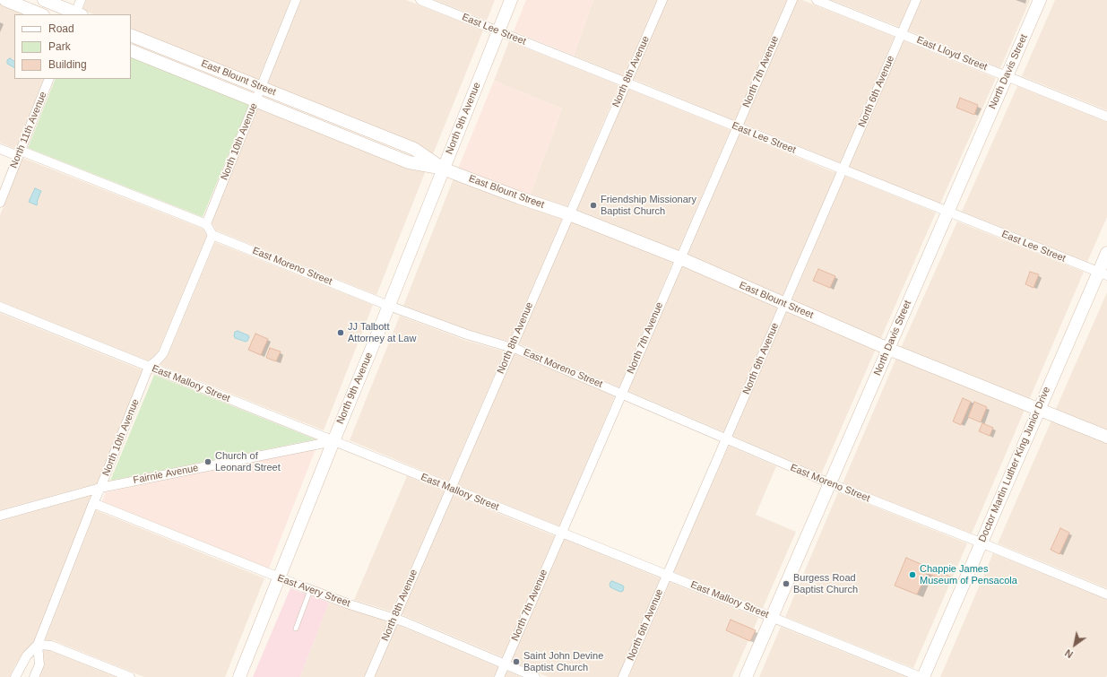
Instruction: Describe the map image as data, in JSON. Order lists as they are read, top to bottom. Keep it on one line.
{"streets":{"main road":["North Davis Street","East Blount Street","North 9th Avenue","Doctor Martin Luther King Junior Drive"],"street":["East Lee Street","East Lloyd Street","North 8th Avenue","North 7th Avenue","North 6th Avenue","North 11th Avenue","North 10th Avenue","East Moreno Street","East Mallory Street","Fairnie Avenue","East Avery Street"]},"crossings":[["East Lee Street","North 8th Avenue"],["East Lee Street","North 7th Avenue"],["East Lee Street","North Davis Street"],["East Lee Street","North 6th Avenue"],["East Lee Street","North 9th Avenue"],["East Lee Street","Doctor Martin Luther King Junior Drive"],["East Lloyd Street","North Davis Street"],["East Lloyd Street","North 6th Avenue"],["North 8th Avenue","East Blount Street"],["North 8th Avenue","East Moreno Street"],["North 8th Avenue","East Mallory Street"],["North 8th Avenue","East Avery Street"],["North 7th Avenue","East Blount Street"],["North 7th Avenue","East Moreno Street"],["North 7th Avenue","East Mallory Street"],["North 7th Avenue","East Avery Street"],["North Davis Street","East Blount Street"],["North Davis Street","East Moreno Street"],["North Davis Street","East Mallory Street"],["East Blount Street","North 6th Avenue"],["East Blount Street","North 9th Avenue"],["East Blount Street","North 10th Avenue"],["East Blount Street","Doctor Martin Luther King Junior Drive"],["North 6th Avenue","East Moreno Street"],["North 6th Avenue","East Mallory Street"],["North 9th Avenue","East Moreno Street"],["North 9th Avenue","East Mallory Street"],["North 9th Avenue","Fairnie Avenue"],["North 9th Avenue","East Avery Street"],["North 10th Avenue","East Moreno Street"],["North 10th Avenue","East Mallory Street"],["North 10th Avenue","Fairnie Avenue"],["North 10th Avenue","East Avery Street"],["East Moreno Street","Doctor Martin Luther King Junior Drive"],["East Mallory Street","Fairnie Avenue"]],"places":["Friendship Missionary Baptist Church","JJ Talbott Attorney at Law","Church of Leonard Street","Chappie James Museum of Pensacola","Burgess Road Baptist Church","Saint John Devine Baptist Church"],"legend":["Road","Park","Building"],"north":"bottom left"}
